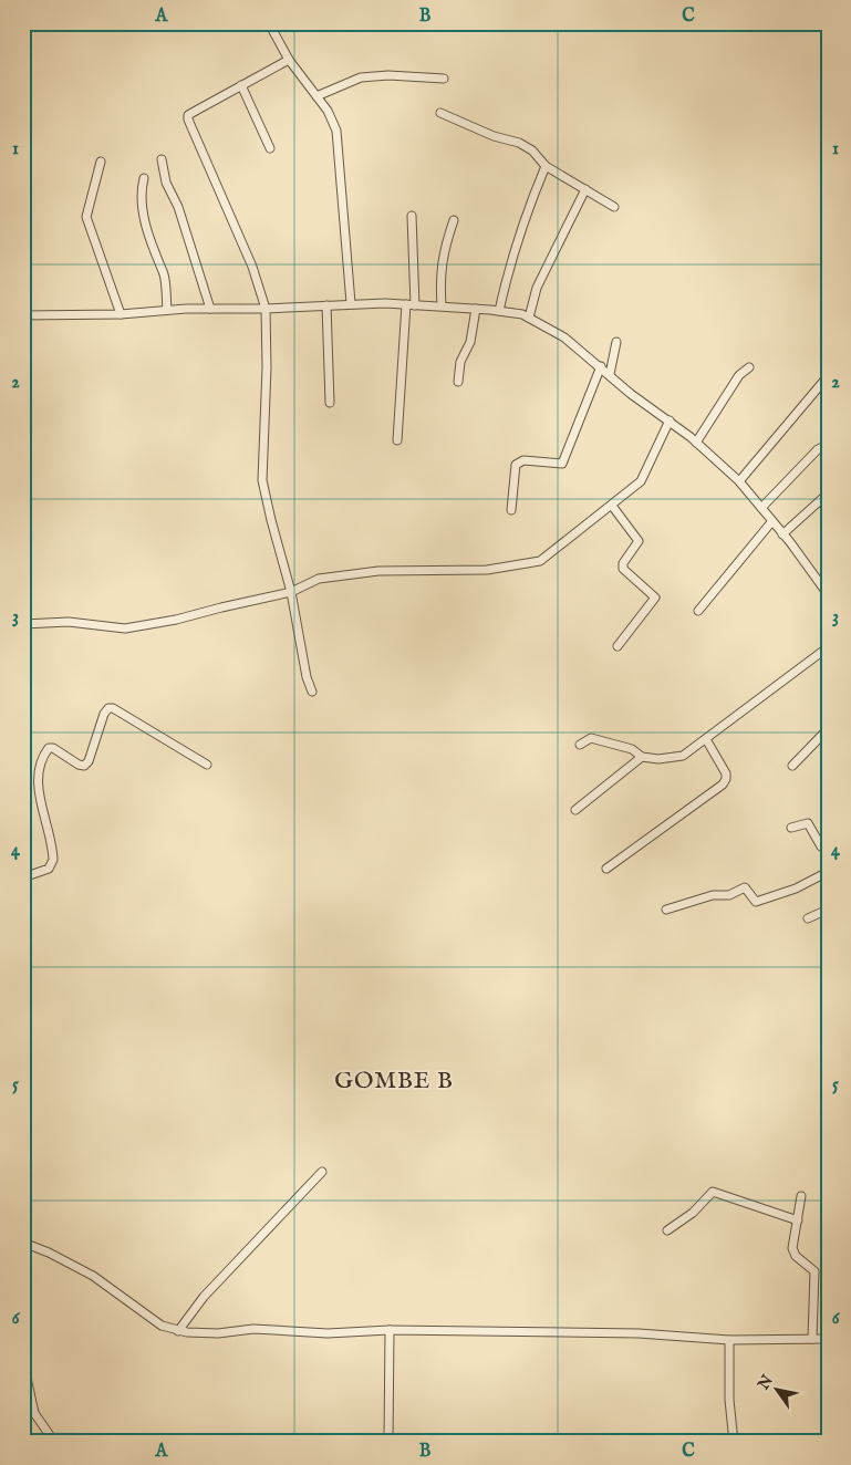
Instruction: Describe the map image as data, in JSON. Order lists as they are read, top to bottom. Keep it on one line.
{"districts":["GOMBE B"],"north":"top left","grid":{"columns":["A","B","C"],"rows":["1","2","3","4","5","6"]}}
